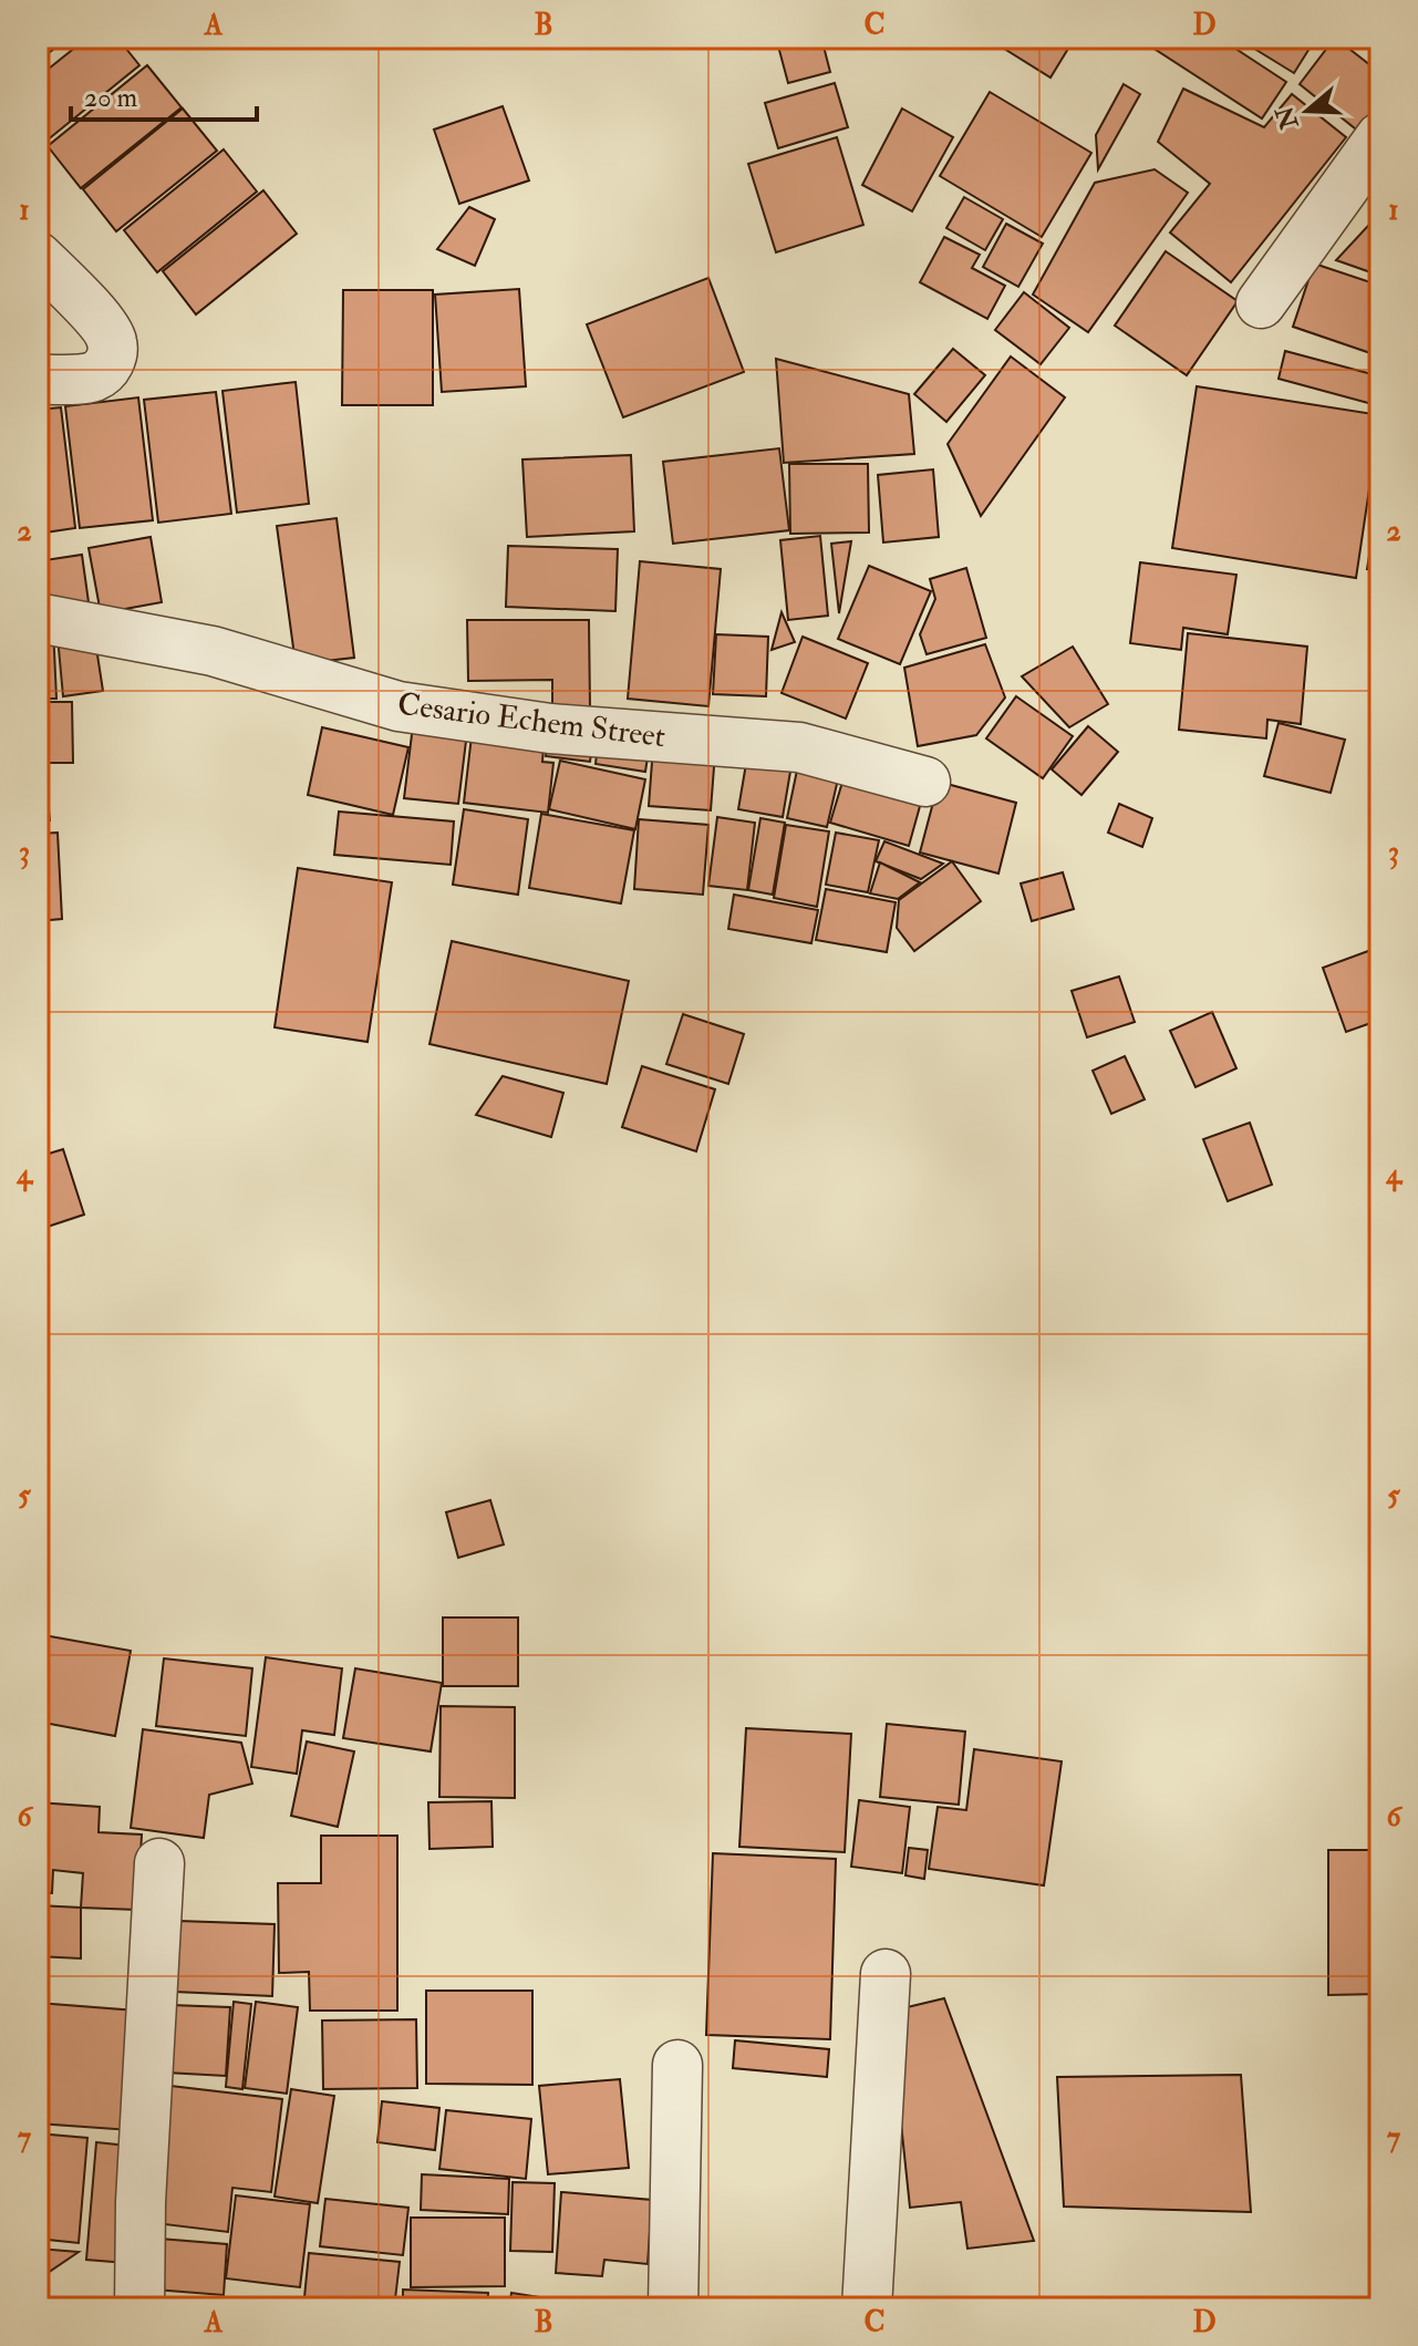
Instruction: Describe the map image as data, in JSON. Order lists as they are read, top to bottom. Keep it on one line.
{"streets":{"street":["Cesario Echem Street"]},"scale_bar":"20 m","north":"left","grid":{"columns":["A","B","C","D"],"rows":["1","2","3","4","5","6","7"]}}
